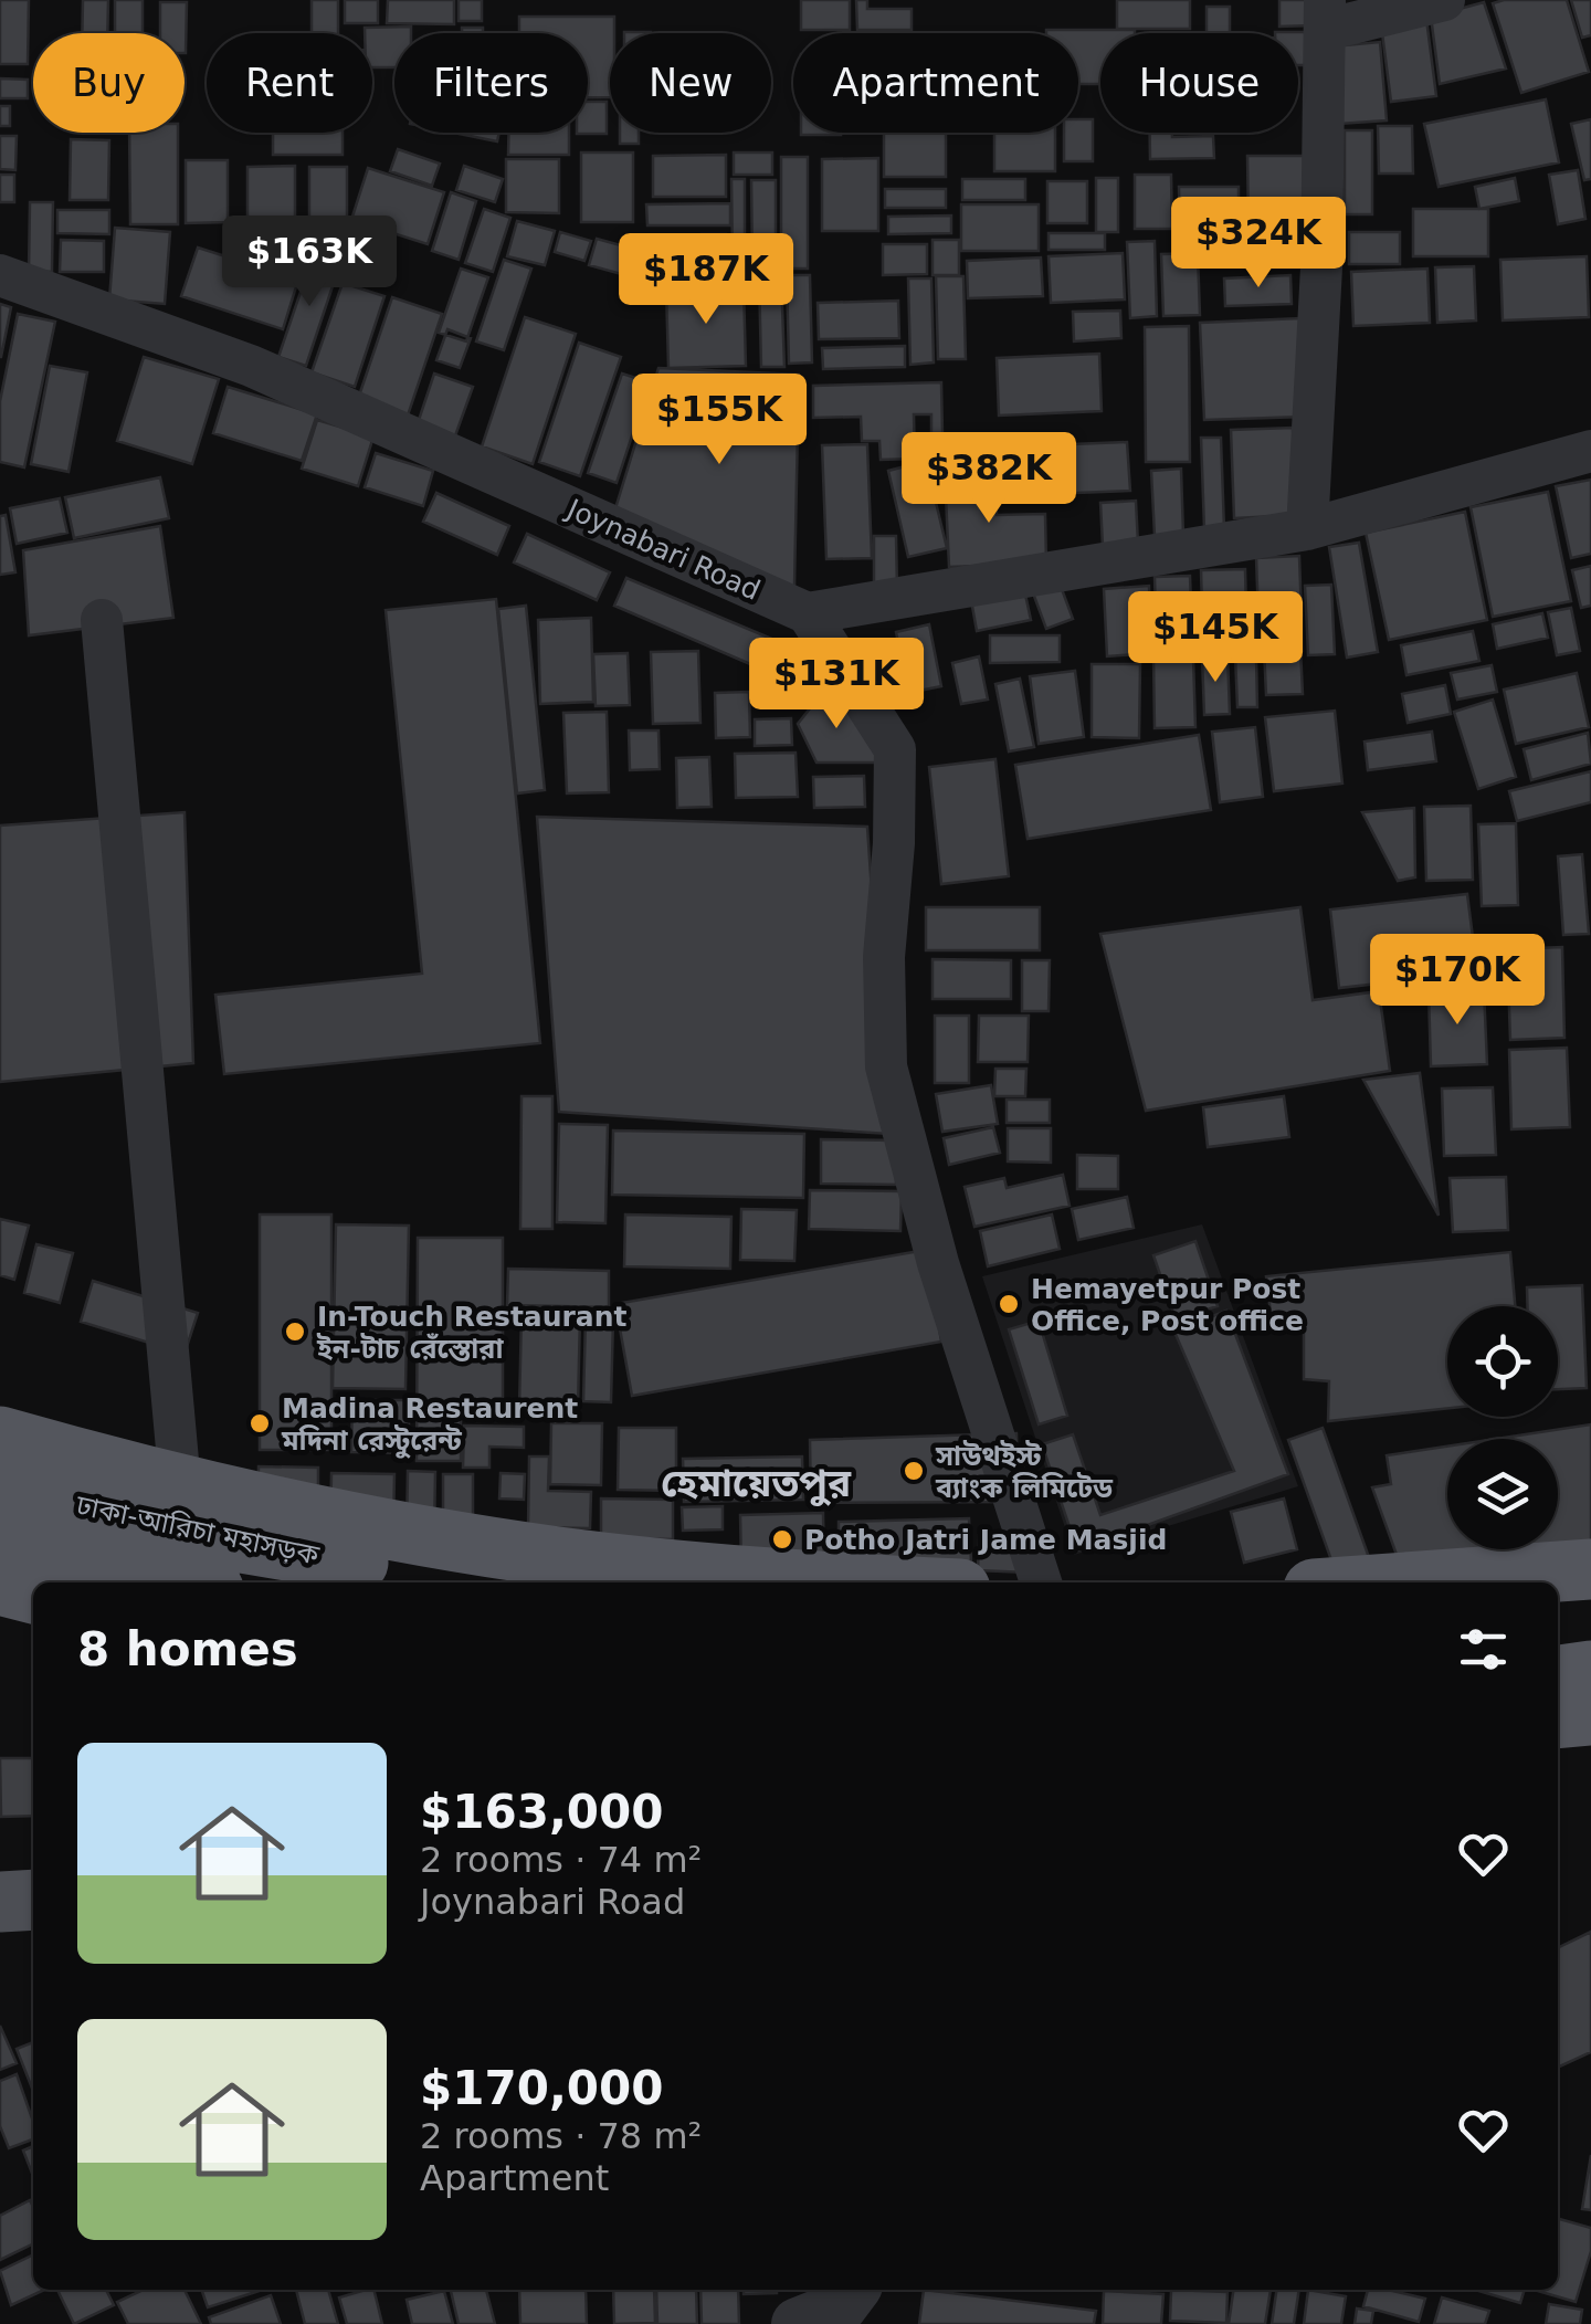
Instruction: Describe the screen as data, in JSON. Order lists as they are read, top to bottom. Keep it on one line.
{"streets":{"highway":["ঢাকা-আরিচা মহাসড়ক"],"street":["Joynabari Road"]},"districts":["হেমায়েতপুর"],"places":["Hemayetpur Post Office, Post office","In-Touch Restaurant ইন-টাচ রেঁস্তোরা","Madina Restaurent মদিনা রেস্টুরেন্ট","সাউথইস্ট ব্যাংক লিমিটেড","Potho Jatri Jame Masjid"],"page":{"chip":["Buy","Rent","Filters","New","Apartment","House"],"price":["$324K","$163K","$187K","$155K","$382K","$145K","$131K","$170K"],"heading":"8 homes","list":[{"name":"$163,000","note":"2 rooms · 74 m² · Joynabari Road"},{"name":"$170,000","note":"2 rooms · 78 m² · Apartment"}]}}
